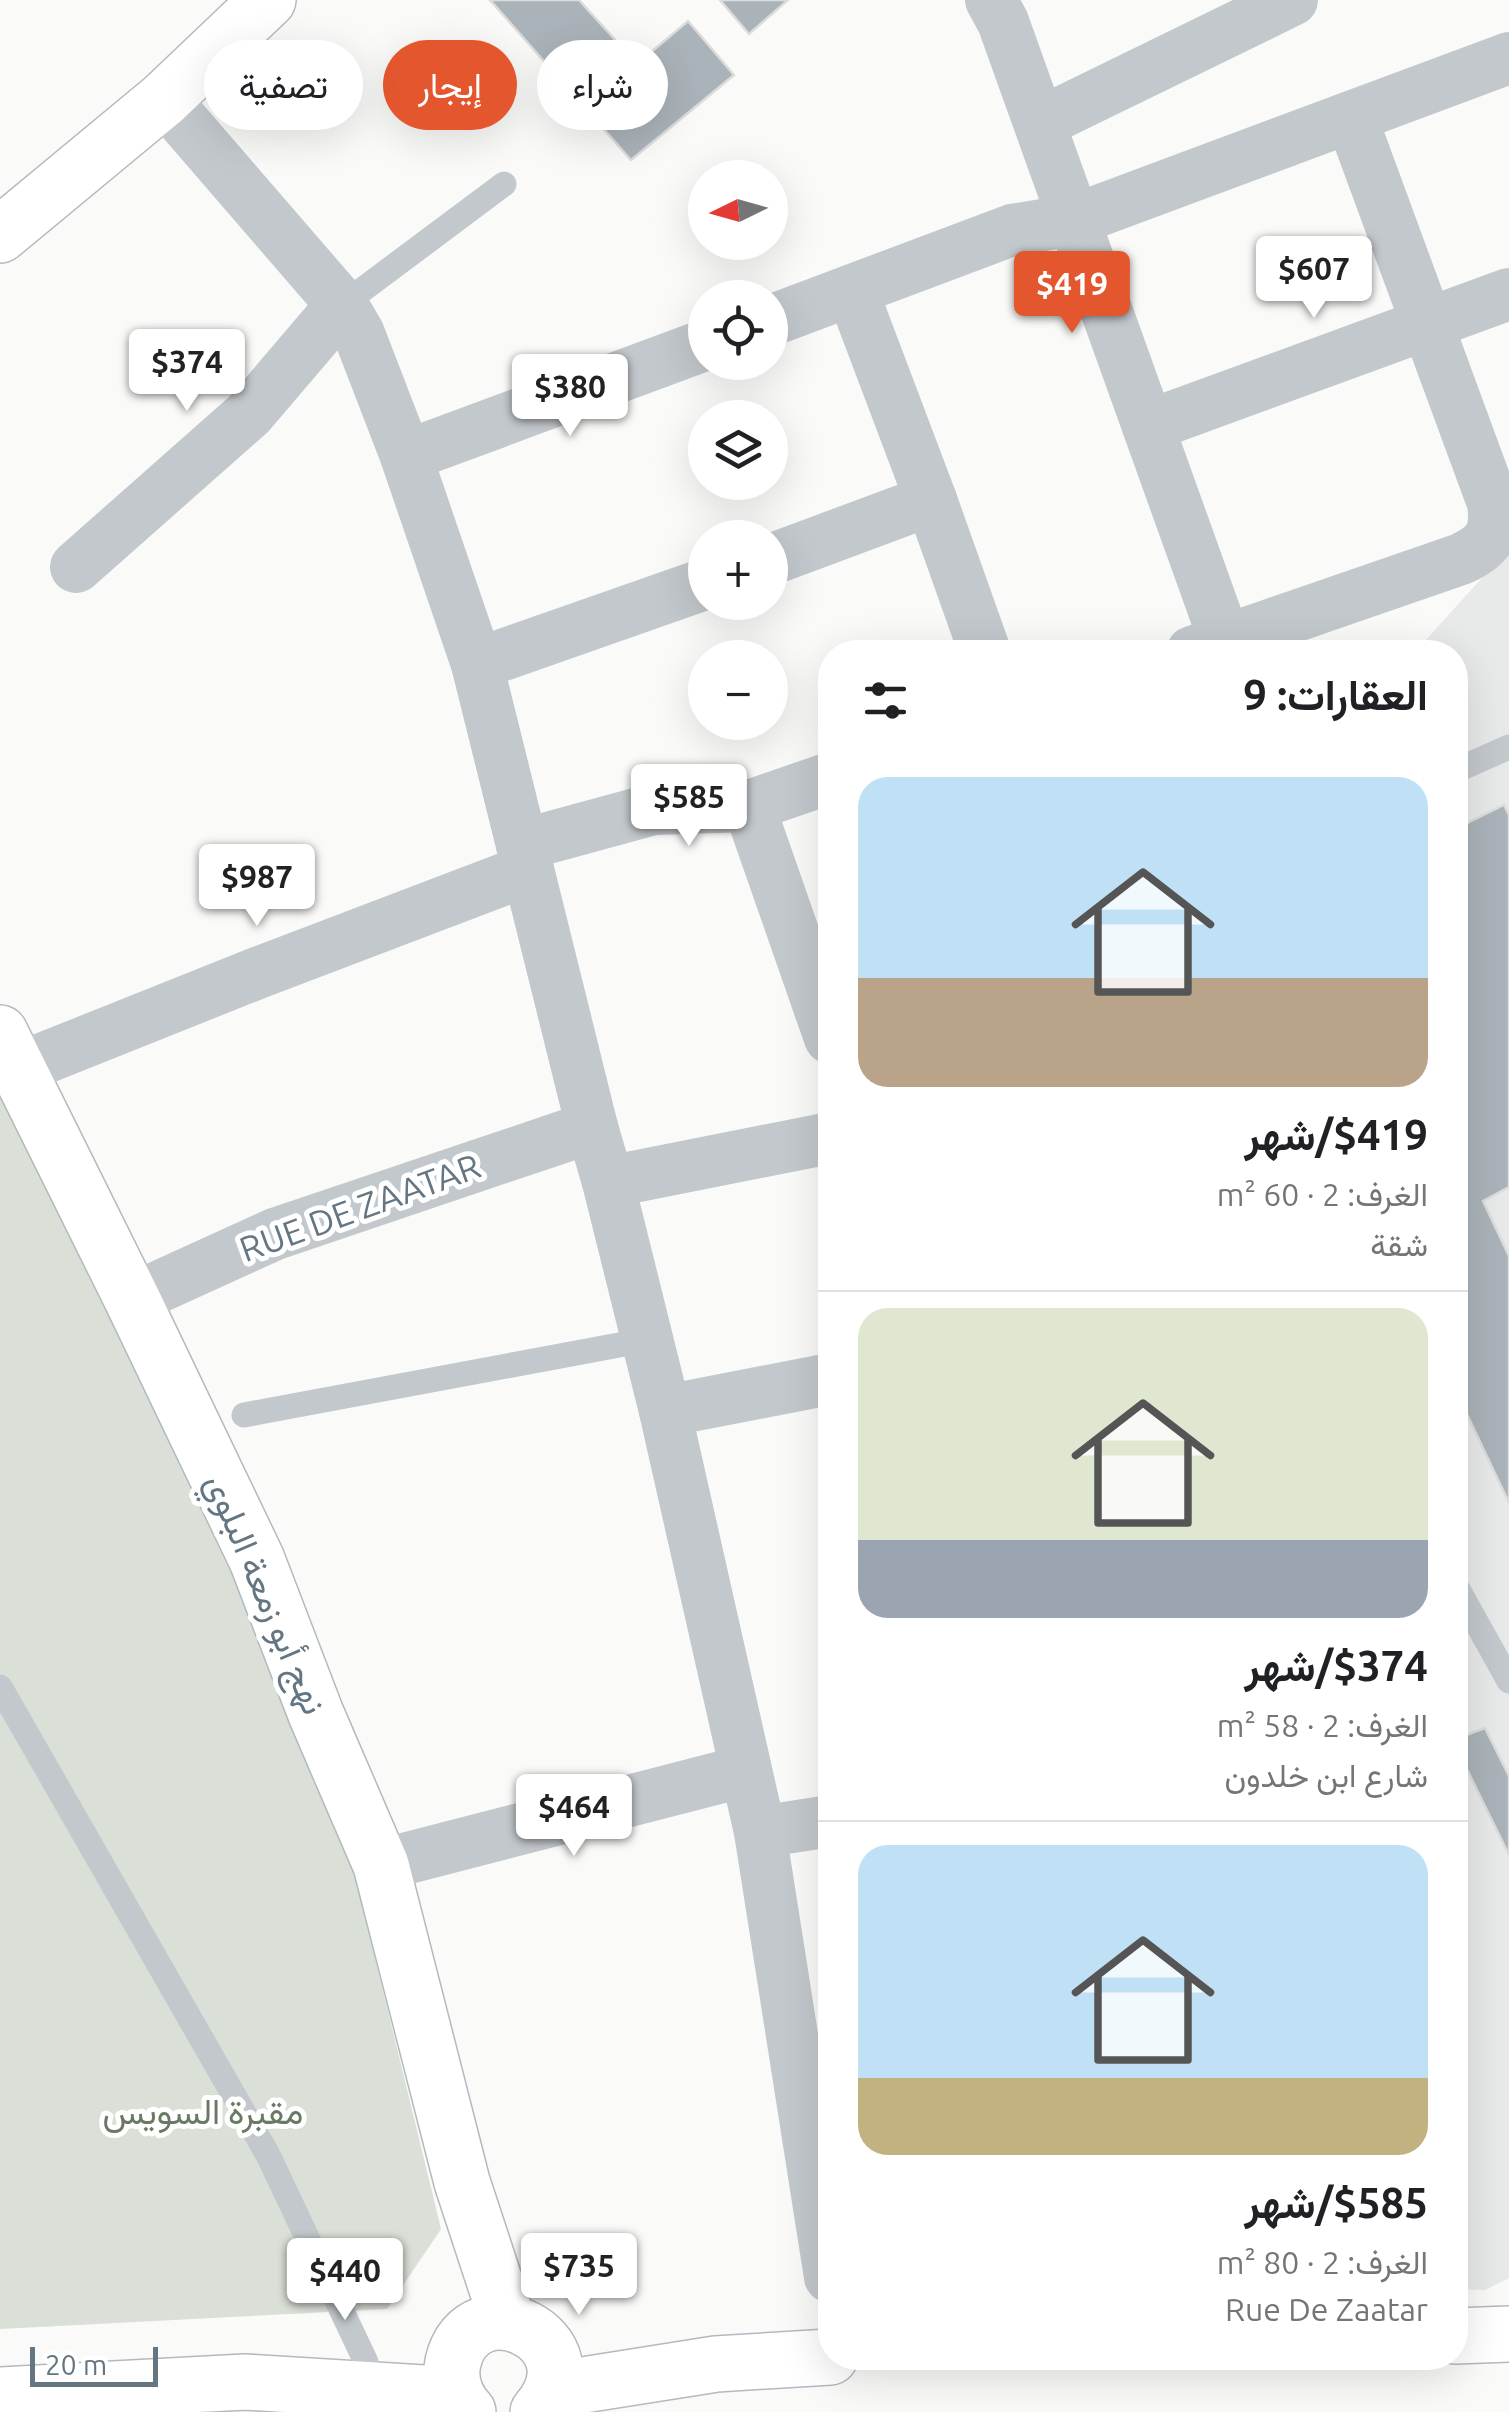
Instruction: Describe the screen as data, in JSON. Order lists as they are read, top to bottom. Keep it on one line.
{"streets":{"main road":["نهج أبو زمعة البلوي"],"street":["RUE DE ZAATAR"]},"crossings":[["RUE DE ZAATAR","نهج أبو زمعة البلوي"]],"parks":["مقبرة السويس"],"scale_bar":"20 m","north":"left","page":{"chip":["شراء","إيجار","تصفية"],"map_buttons":["+","−"],"price":["$607","$419","$374","$380","$585","$987","$464","$735","$440"],"heading":"العقارات: 9","list":[{"name":"$419/شهر","note":"الغرف: 2 · 60 m² · شقة"},{"name":"$374/شهر","note":"الغرف: 2 · 58 m² · شارع ابن خلدون"},{"name":"$585/شهر","note":"الغرف: 2 · 80 m² · Rue De Zaatar"}],"scale":"20 m"}}
